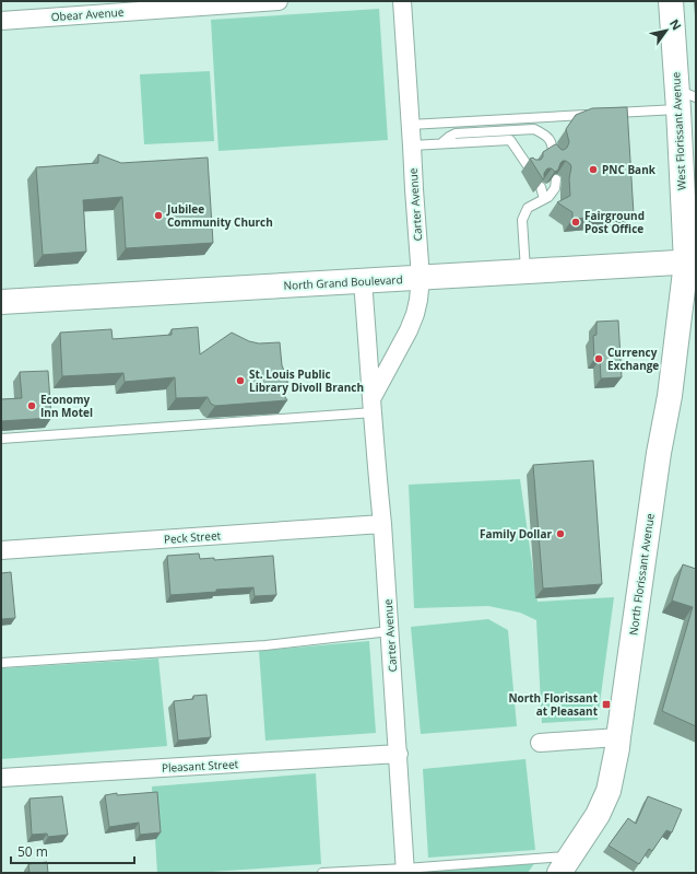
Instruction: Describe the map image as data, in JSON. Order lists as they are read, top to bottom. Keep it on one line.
{"streets":{"main road":["West Florissant Avenue","North Grand Boulevard","North Florissant Avenue"],"street":["Obear Avenue","Carter Avenue","Peck Street","Pleasant Street"]},"crossings":[["West Florissant Avenue","North Grand Boulevard"],["West Florissant Avenue","North Florissant Avenue"],["Carter Avenue","North Grand Boulevard"],["Carter Avenue","Peck Street"],["Carter Avenue","Pleasant Street"],["North Grand Boulevard","North Florissant Avenue"]],"places":{"other":["PNC Bank","Jubilee Community Church","Fairground Post Office","Currency Exchange","St. Louis Public Library Divoll Branch","Economy Inn Motel","Family Dollar"],"transit":["North Florissant at Pleasant"]},"scale_bar":"50 m","north":"top right"}
